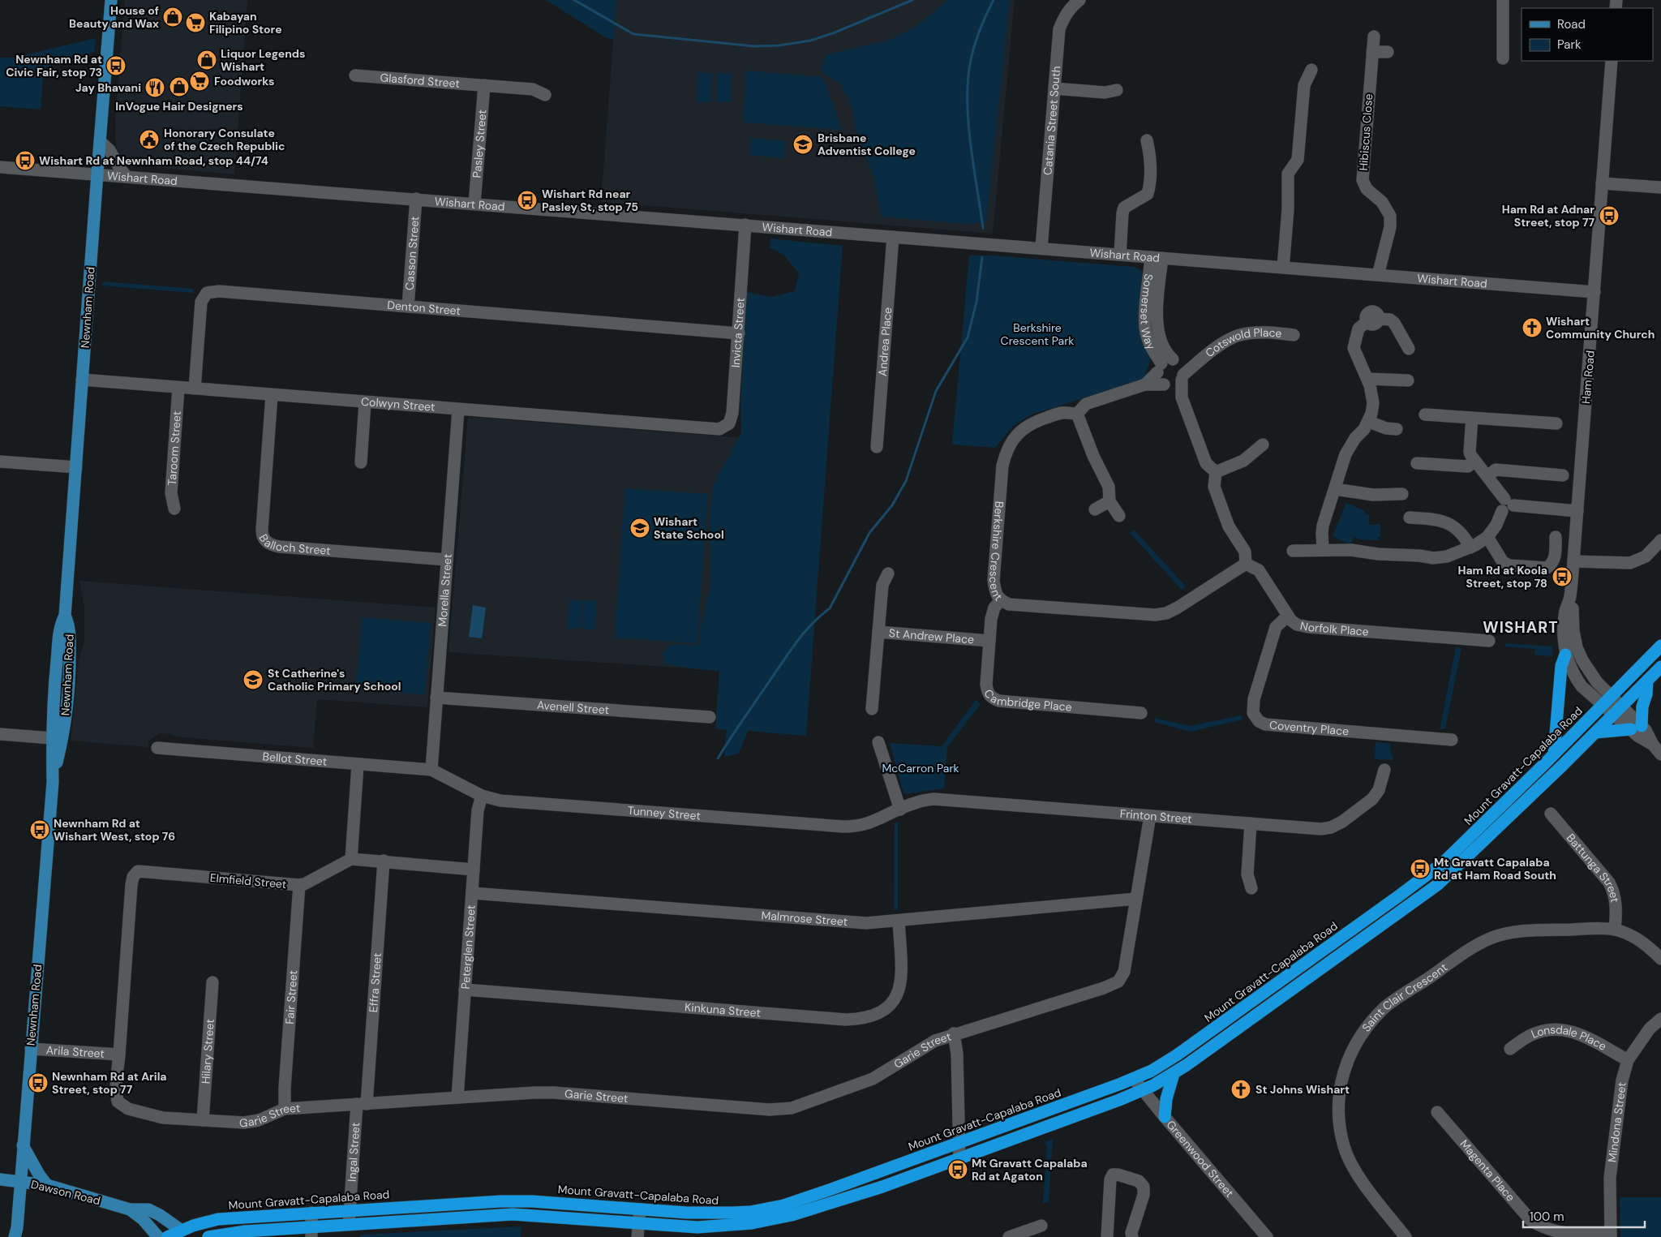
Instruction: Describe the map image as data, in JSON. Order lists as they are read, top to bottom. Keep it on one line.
{"streets":{"highway":["Mount Gravatt-Capalaba Road"],"main road":["Newnham Road","Dawson Road"],"street":["Glasford Street","Catania Street South","Hibiscus Close","Pasley Street","Wishart Road","Casson Street","Denton Street","Somerset Way","Invicta Street","Andrea Place","Cotswold Place","Ham Road","Colwyn Street","Taroom Street","Balloch Street","Berkshire Crescent","Morella Street","Norfolk Place","St Andrew Place","Cambridge Place","Avenell Street","Coventry Place","Bellot Street","Tunney Street","Frinton Street","Battunga Street","Elmfield Street","Malmrose Street","Peterglen Street","Effra Street","Fair Street","Saint Clair Crescent","Kinkuna Street","Lonsdale Place","Hilary Street","Garie Street","Arila Street","Mindona Street","Ingal Street","Greenwood Street","Magenta Place"]},"crossings":[["Glasford Street","Pasley Street"],["Catania Street South","Wishart Road"],["Hibiscus Close","Wishart Road"],["Pasley Street","Wishart Road"],["Wishart Road","Casson Street"],["Wishart Road","Newnham Road"],["Wishart Road","Somerset Way"],["Wishart Road","Invicta Street"],["Wishart Road","Andrea Place"],["Wishart Road","Ham Road"],["Casson Street","Denton Street"],["Newnham Road","Colwyn Street"],["Newnham Road","Arila Street"],["Newnham Road","Dawson Road"],["Denton Street","Invicta Street"],["Denton Street","Colwyn Street"],["Somerset Way","Cotswold Place"],["Invicta Street","Colwyn Street"],["Ham Road","Mount Gravatt-Capalaba Road"],["Colwyn Street","Taroom Street"],["Colwyn Street","Balloch Street"],["Colwyn Street","Morella Street"],["Balloch Street","Morella Street"],["Berkshire Crescent","Norfolk Place"],["Berkshire Crescent","Cambridge Place"],["Morella Street","Avenell Street"],["Morella Street","Bellot Street"],["Morella Street","Tunney Street"],["Norfolk Place","Coventry Place"],["St Andrew Place","Cambridge Place"],["Bellot Street","Tunney Street"],["Mount Gravatt-Capalaba Road","Ingal Street"],["Mount Gravatt-Capalaba Road","Greenwood Street"],["Mount Gravatt-Capalaba Road","Dawson Road"],["Tunney Street","Frinton Street"],["Tunney Street","Peterglen Street"],["Frinton Street","Garie Street"],["Battunga Street","Saint Clair Crescent"],["Elmfield Street","Fair Street"],["Elmfield Street","Garie Street"],["Malmrose Street","Peterglen Street"],["Malmrose Street","Kinkuna Street"],["Malmrose Street","Garie Street"],["Peterglen Street","Kinkuna Street"],["Peterglen Street","Garie Street"],["Effra Street","Garie Street"],["Effra Street","Ingal Street"],["Fair Street","Garie Street"],["Lonsdale Place","Mindona Street"],["Hilary Street","Garie Street"],["Garie Street","Arila Street"],["Garie Street","Ingal Street"],["Mindona Street","Magenta Place"]],"districts":["WISHART"],"parks":["Berkshire Crescent Park","McCarron Park"],"places":{"shop":["House of Beauty and Wax","Liquor Legends Wishart","InVogue Hair Designers"],"supermarket":["Kabayan Filipino Store","Foodworks"],"bus stop":["Newnham Rd at Civic Fair, stop 73","Wishart Rd at Newnham Road, stop 44/74","Wishart Rd near Pasley St, stop 75","Ham Rd at Adnar Street, stop 77","Ham Rd at Koola Street, stop 78","Newnham Rd at Wishart West, stop 76","Mt Gravatt Capalaba Rd at Ham Road South","Newnham Rd at Arila Street, stop 77","Mt Gravatt Capalaba Rd at Agaton"],"restaurant":["Jay Bhavani"],"public building":["Honorary Consulate of the Czech Republic"],"school or university":["Brisbane Adventist College","Wishart State School","St Catherine's Catholic Primary School"],"church":["Wishart Community Church","St Johns Wishart"]},"legend":["Road","Park"],"scale_bar":"100 m"}
